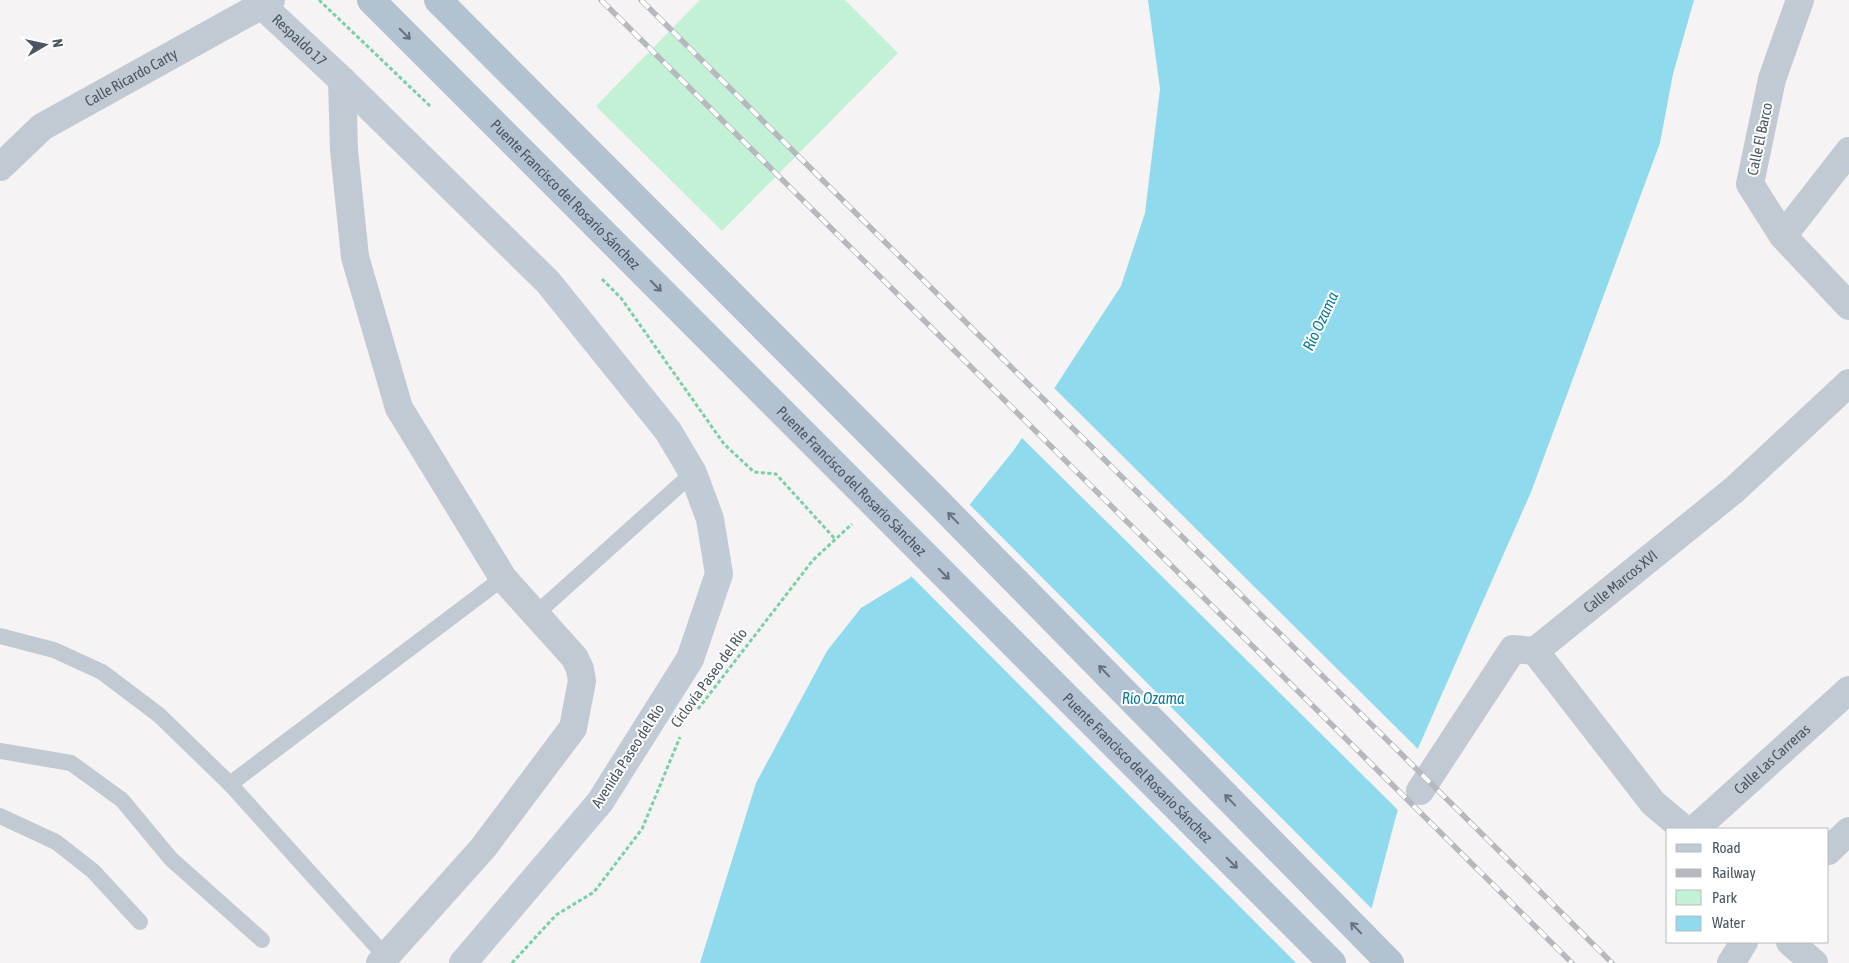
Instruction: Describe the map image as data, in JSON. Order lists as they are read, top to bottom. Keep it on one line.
{"streets":{"main road":["Puente Francisco del Rosario Sánchez"],"street":["Respaldo 17","Calle Ricardo Carty","Calle El Barco","Calle Marcos XVI","Avenida Paseo del Río","Calle Las Carreras"],"path":["Ciclovía Paseo del Río"]},"crossings":[["Respaldo 17","Calle Ricardo Carty"],["Respaldo 17","Avenida Paseo del Río"]],"water":["Río Ozama"],"legend":["Road","Railway","Park","Water"],"north":"right"}
